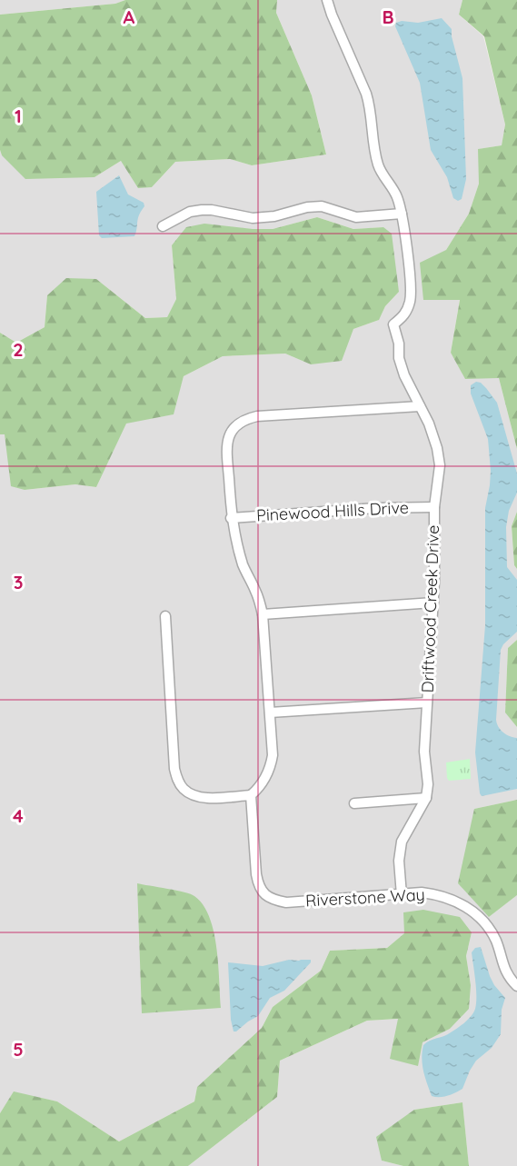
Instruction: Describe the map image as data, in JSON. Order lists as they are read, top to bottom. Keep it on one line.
{"streets":{"street":["Pinewood Hills Drive","Driftwood Creek Drive","Riverstone Way"]},"crossings":[["Pinewood Hills Drive","Driftwood Creek Drive"],["Driftwood Creek Drive","Riverstone Way"]],"grid":{"columns":["A","B"],"rows":["1","2","3","4","5"]}}
